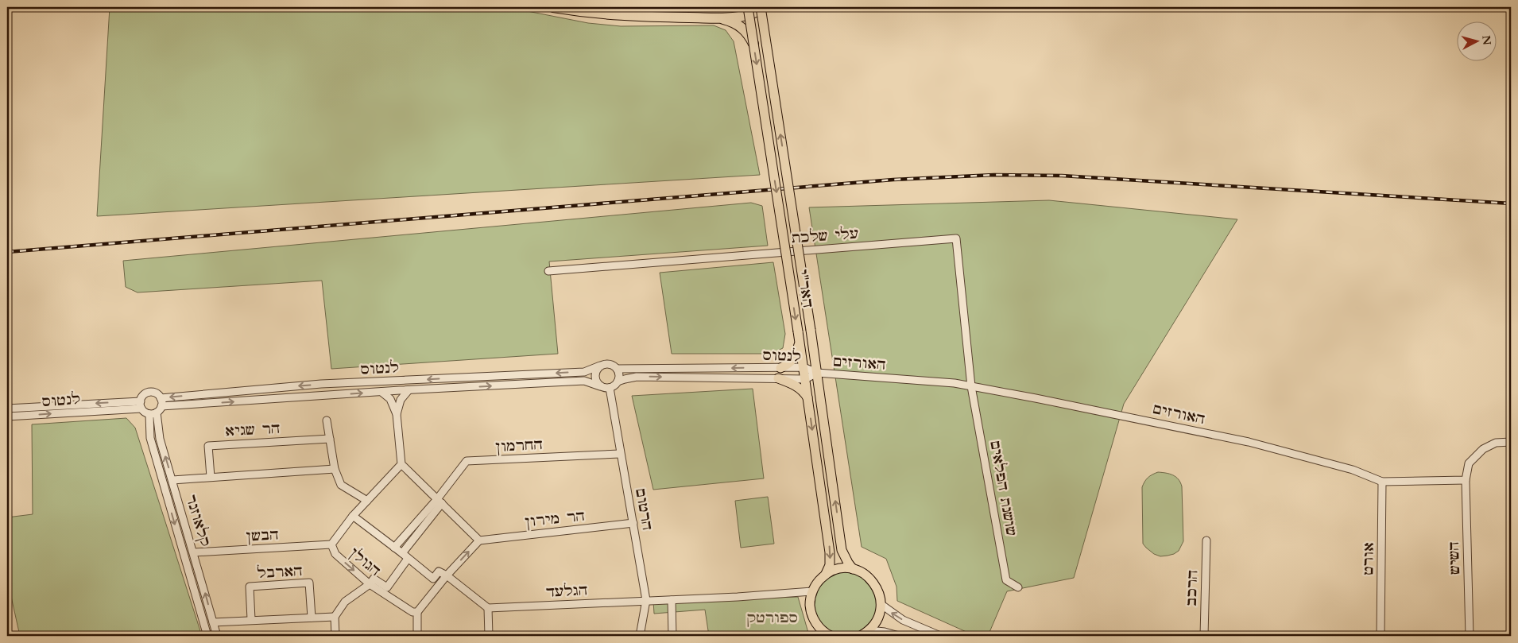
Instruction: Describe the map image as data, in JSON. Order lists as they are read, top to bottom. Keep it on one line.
{"streets":{"main road":["האר\"י"],"street":["עלי שלכת","לנטוס","האורזים","הר שגיא","החרמון","שושנת הפלאים","הרטום","הר מירון","קלאוזנר","הבשן","השיש","אורט","הגולן","הארבל","הרכב","הגלעד"]},"crossings":[["עלי שלכת","האורזים"],["עלי שלכת","שושנת הפלאים"],["האר\"י","לנטוס"],["האר\"י","האורזים"],["לנטוס","האורזים"],["לנטוס","הרטום"],["לנטוס","קלאוזנר"],["האורזים","שושנת הפלאים"],["האורזים","השיש"],["האורזים","אורט"],["החרמון","הרטום"],["הרטום","הר מירון"],["הרטום","הגלעד"],["קלאוזנר","הבשן"],["הבשן","הגולן"]],"parks":["ספורטק"],"north":"right"}
